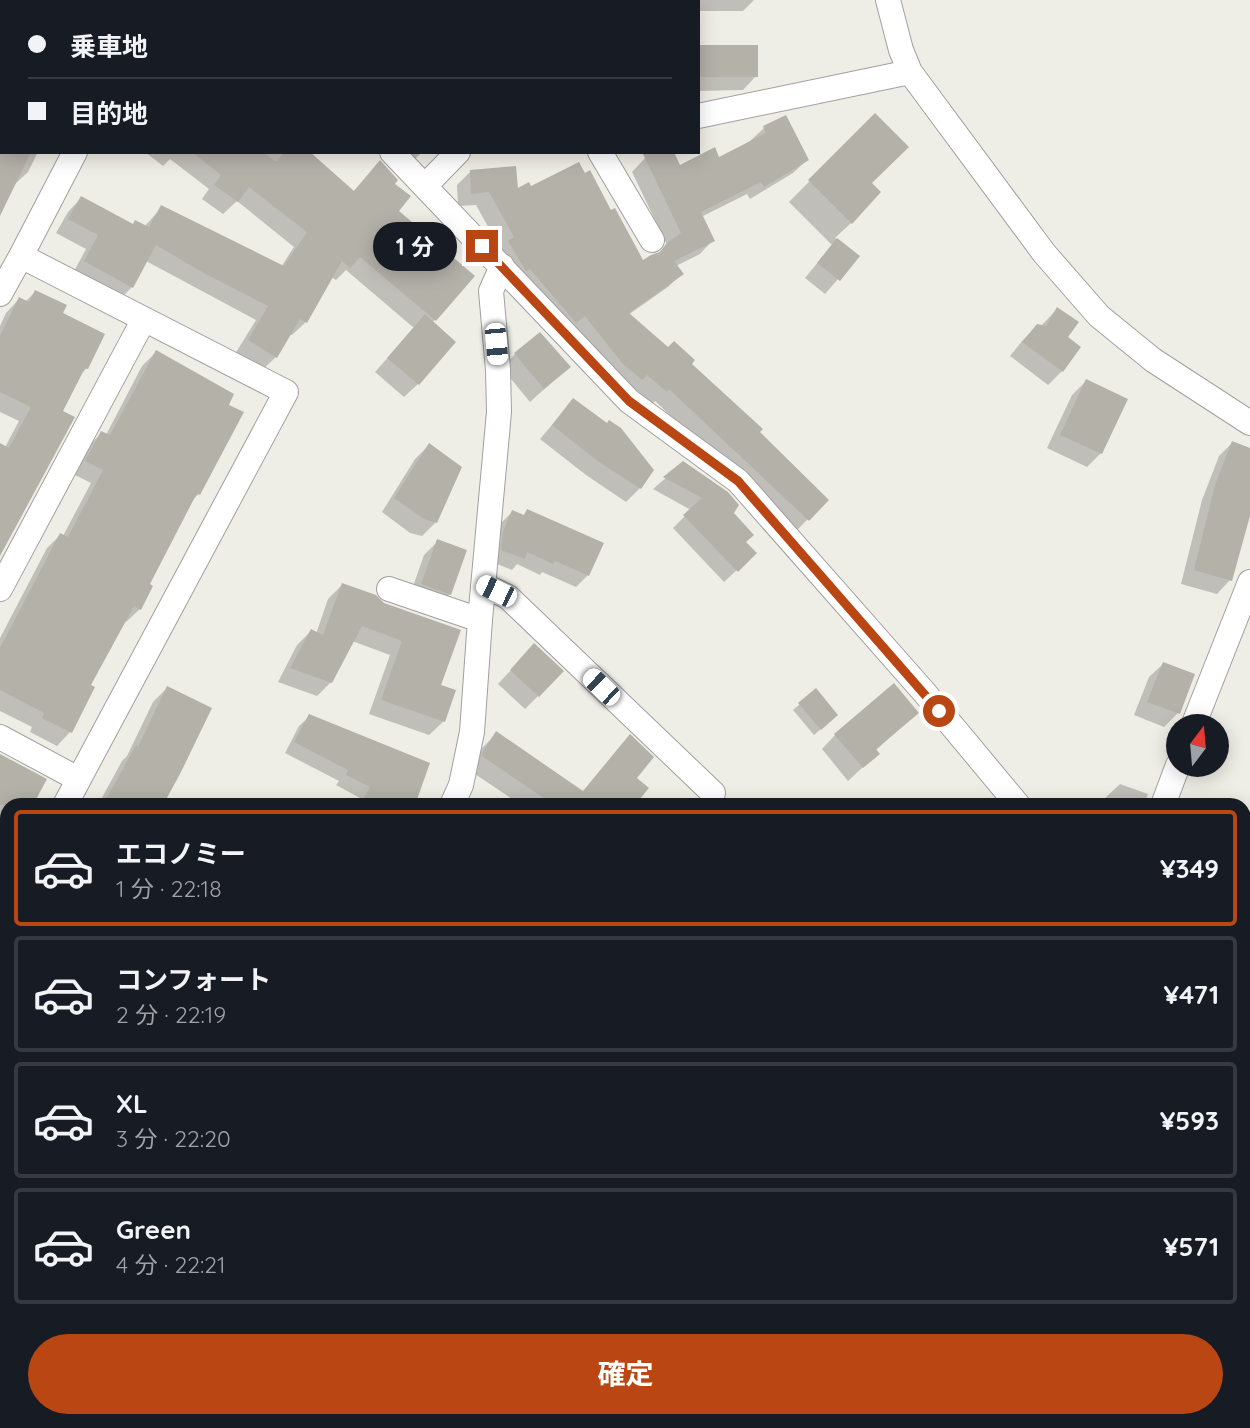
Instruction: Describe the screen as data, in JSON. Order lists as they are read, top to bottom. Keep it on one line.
{"north":"top","page":{"banner":["乗車地","目的地"],"bubble":"1 分","list":[{"name":"エコノミー","note":"1 分 · 22:18","value":"¥349"},{"name":"コンフォート","note":"2 分 · 22:19","value":"¥471"},{"name":"XL","note":"3 分 · 22:20","value":"¥593"},{"name":"Green","note":"4 分 · 22:21","value":"¥571"}],"buttons":"確定"}}
